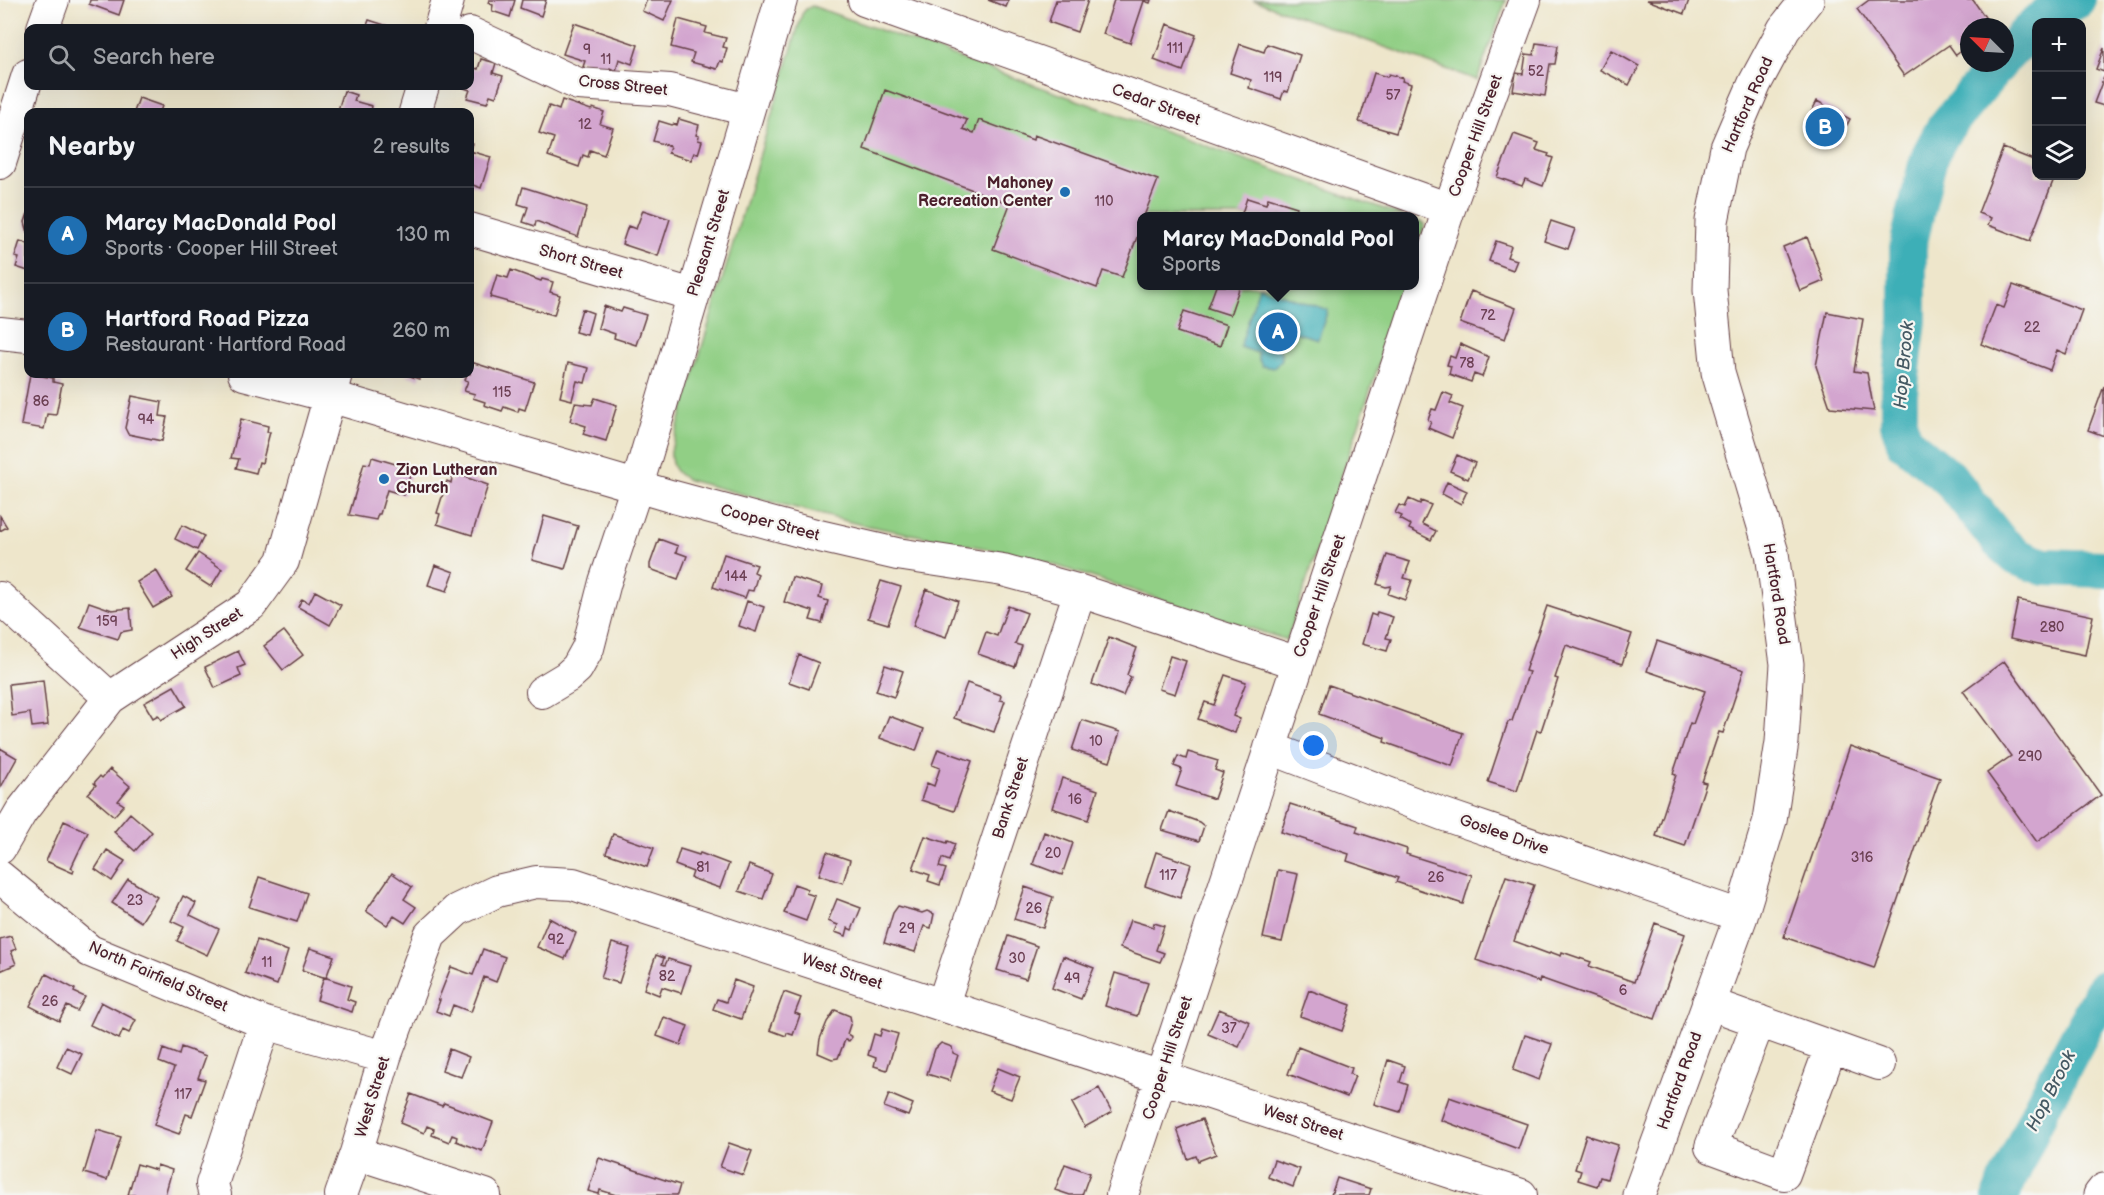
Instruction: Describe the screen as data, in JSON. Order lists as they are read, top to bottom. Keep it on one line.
{"streets":{"main road":["Hartford Road"],"street":["Cross Street","Cedar Street","Cooper Hill Street","Pleasant Street","Short Street","Cooper Street","High Street","Bank Street","Goslee Drive","West Street","North Fairfield Street"]},"crossings":[["Cross Street","Pleasant Street"],["Cedar Street","Cooper Hill Street"],["Hartford Road","Goslee Drive"],["Cooper Hill Street","Cooper Street"],["Cooper Hill Street","Goslee Drive"],["Cooper Hill Street","West Street"],["Pleasant Street","Short Street"],["Pleasant Street","Cooper Street"],["Cooper Street","High Street"],["Cooper Street","Bank Street"],["Bank Street","West Street"],["West Street","North Fairfield Street"]],"water":["Hop Brook"],"places":["Mahoney Recreation Center","Zion Lutheran Church"],"house_numbers":["111","9","11","52","119","57","12","110","72","22","78","115","86","94","144","159","280","10","290","16","20","316","81","117","26","23","26","29","92","30","11","82","49","6","26","37","117"],"north":"top left","page":{"map_buttons":["+","−"],"search":"Search here","pins":["B","A"],"heading":["Nearby","2 results"],"list":[{"mark":"A","name":"Marcy MacDonald Pool","note":"Sports · Cooper Hill Street","value":"130 m"},{"mark":"B","name":"Hartford Road Pizza","note":"Restaurant · Hartford Road","value":"260 m"}],"popup":["Marcy MacDonald Pool","Sports"]}}
